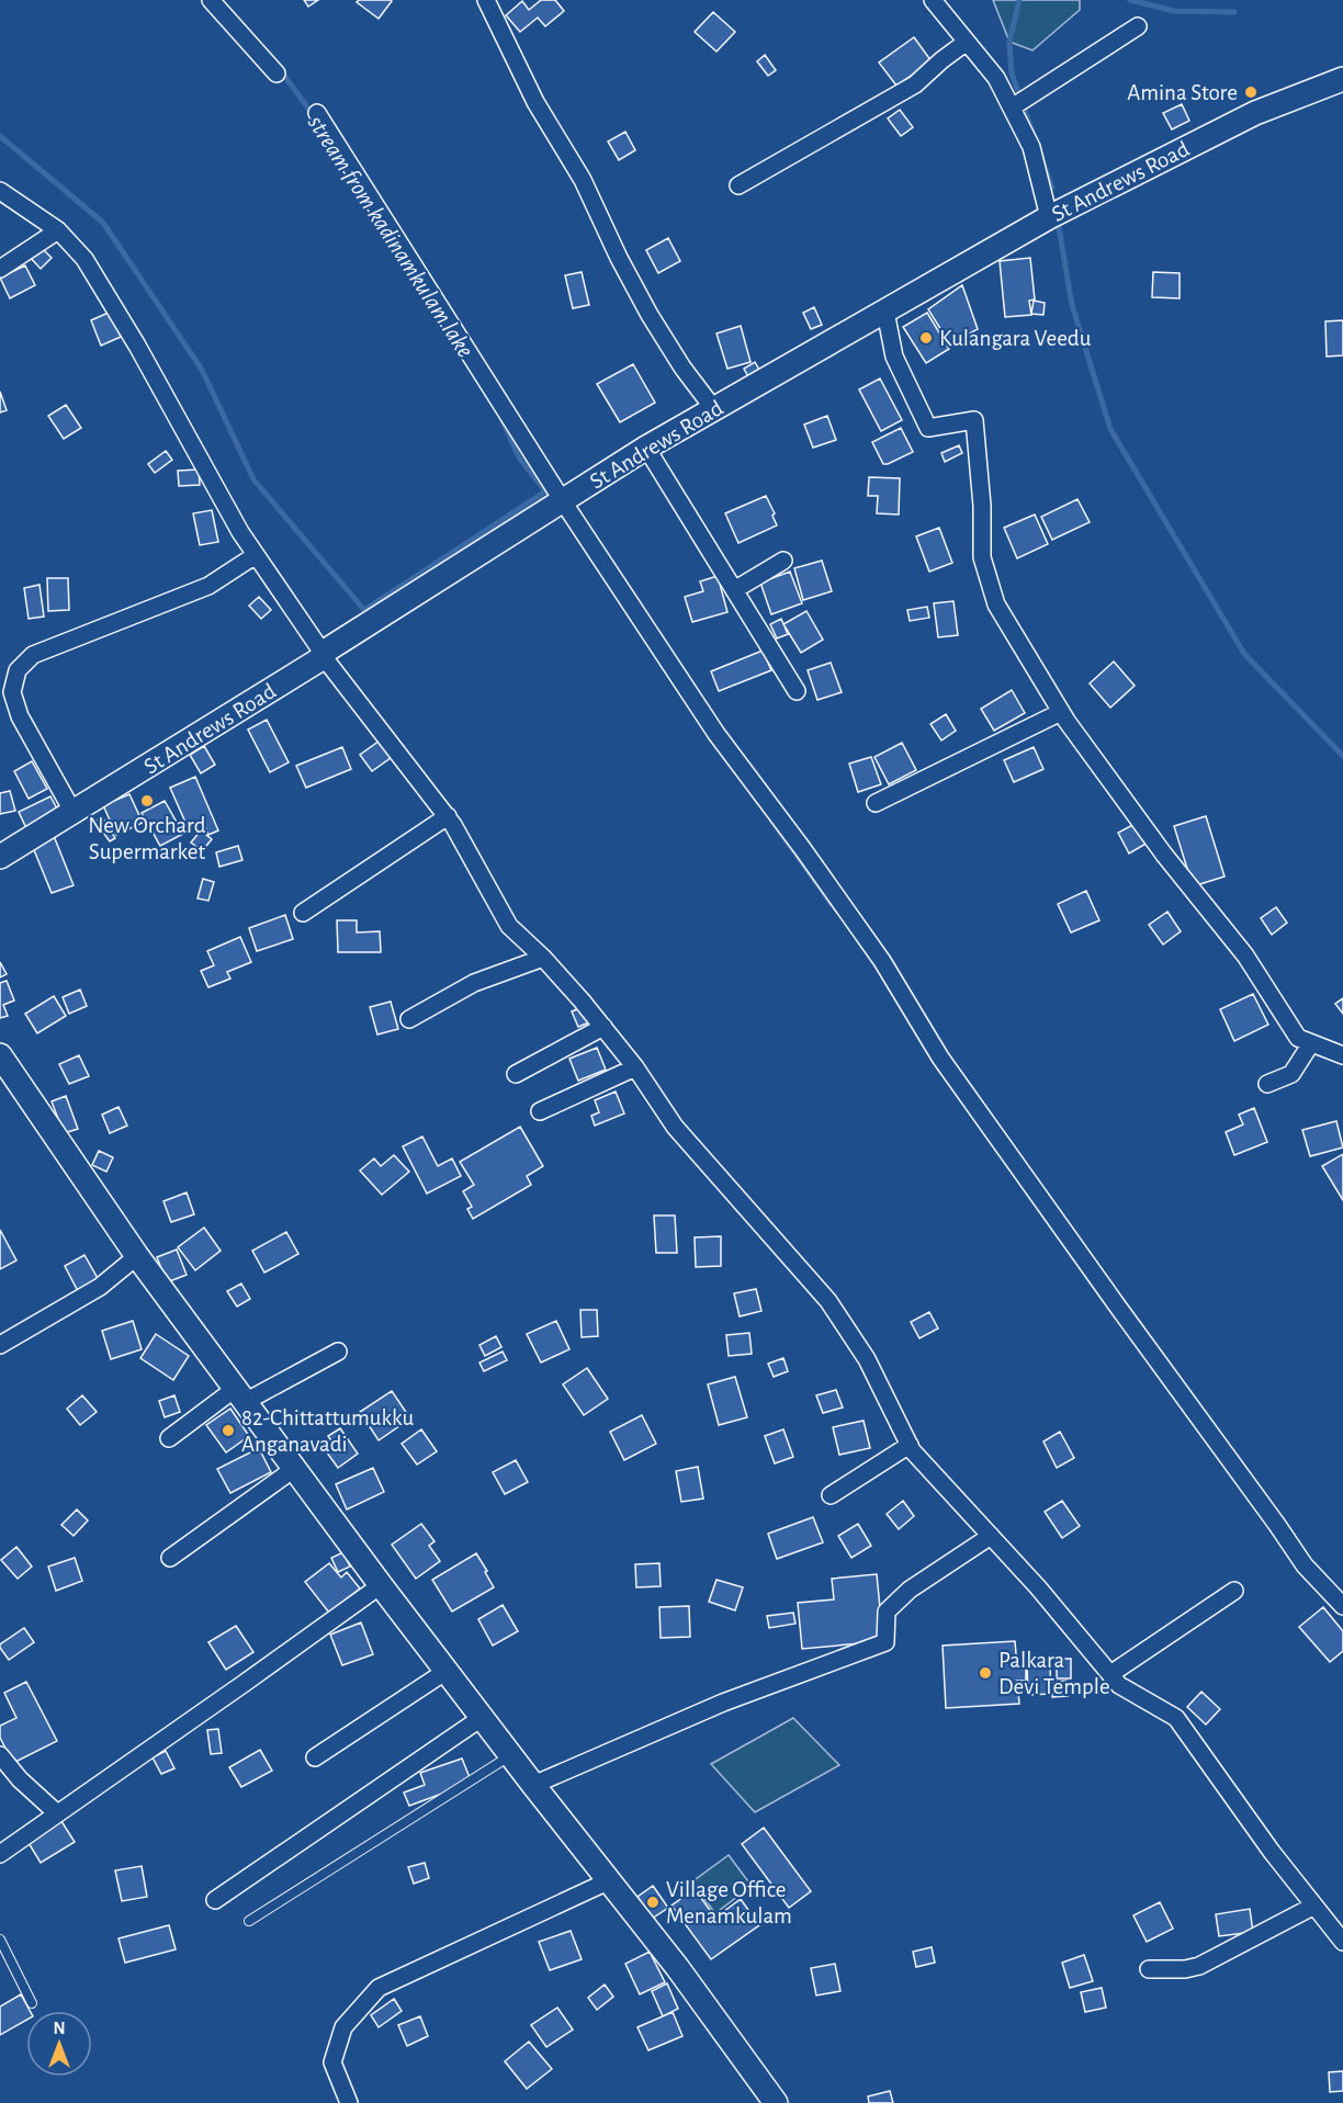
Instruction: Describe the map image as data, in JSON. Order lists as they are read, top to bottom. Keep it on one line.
{"streets":{"main road":["St Andrews Road"]},"water":["stream from kadinamkulam lake"],"places":["Amina Store","Kulangara Veedu","New Orchard Supermarket","82-Chittattumukku Anganavadi","Palkara Devi Temple","Village Office Menamkulam"],"north":"top"}
